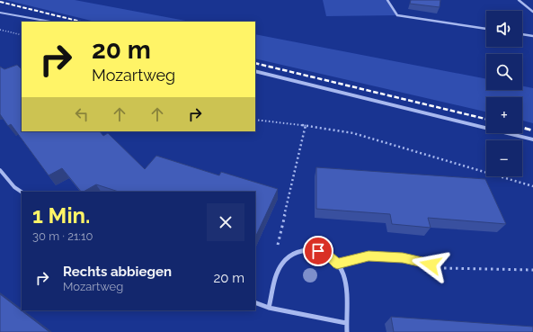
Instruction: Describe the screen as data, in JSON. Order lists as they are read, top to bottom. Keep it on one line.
{"page":{"map_buttons":["+","−"],"turn":["20 m","Mozartweg"],"heading":["1 Min.","30 m · 21:10"],"list":[{"name":"Rechts abbiegen","note":"Mozartweg","value":"20 m"}]}}
